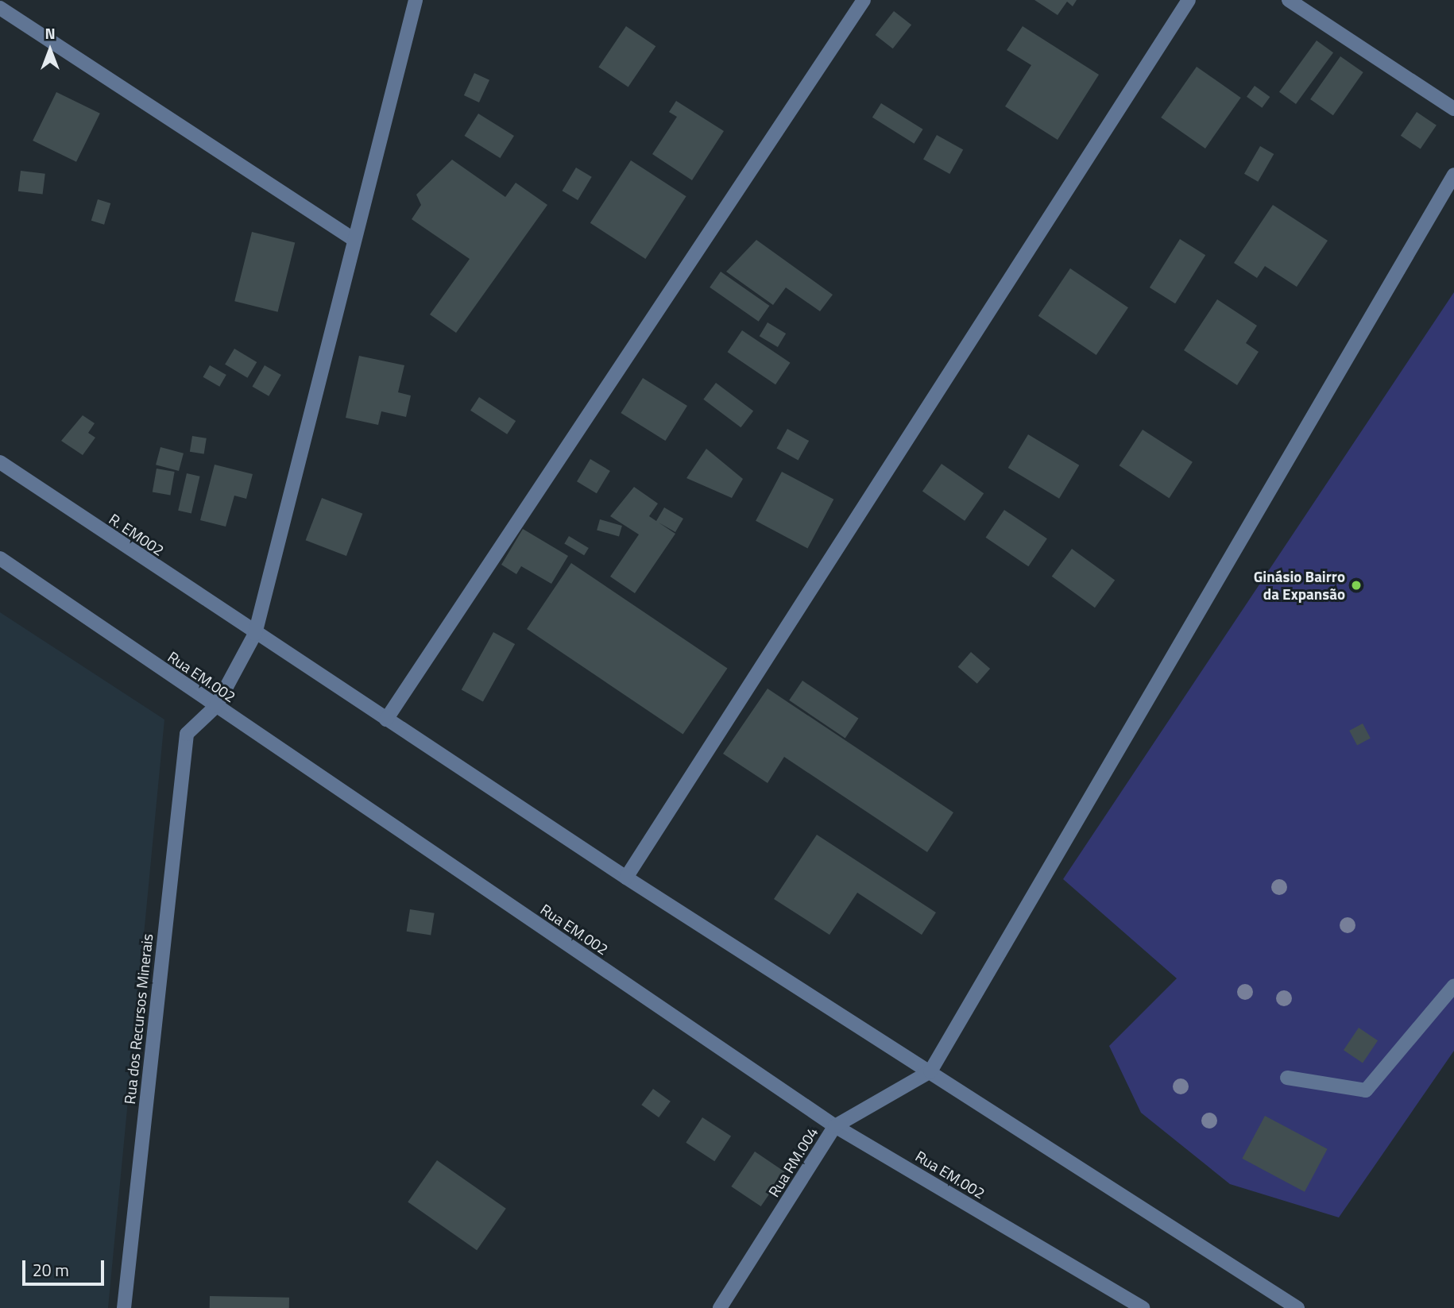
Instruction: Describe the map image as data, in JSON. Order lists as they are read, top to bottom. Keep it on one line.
{"streets":{"street":["R. EM002","Rua EM.002","Rua dos Recursos Minerais","Rua RM.004"]},"crossings":[["Rua EM.002","Rua dos Recursos Minerais"],["Rua EM.002","Rua RM.004"]],"places":["Ginásio Bairro da Expansão"],"scale_bar":"20 m","north":"top"}
